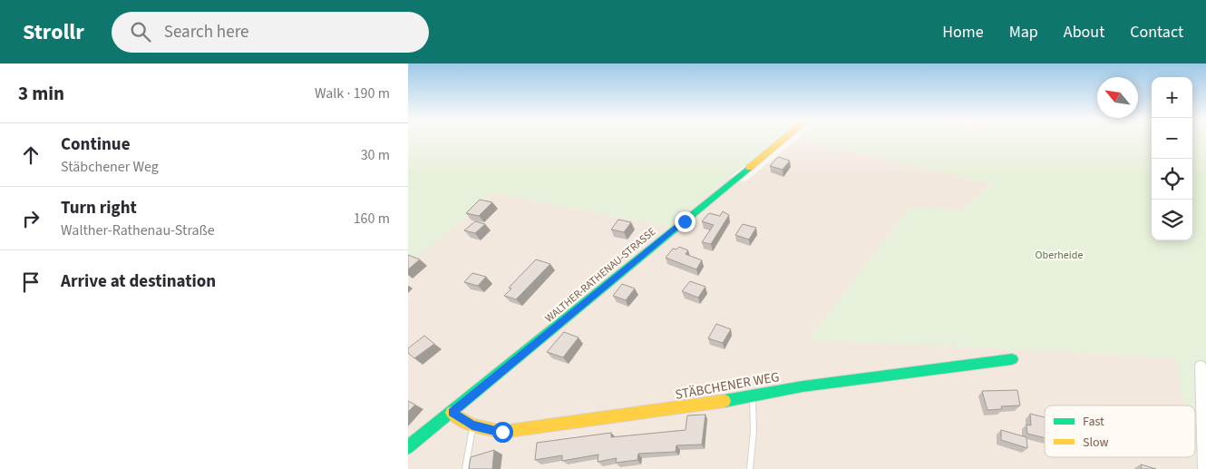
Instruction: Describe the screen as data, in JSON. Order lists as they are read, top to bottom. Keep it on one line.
{"streets":{"street":["WALTHER-RATHENAU-STRASSE","STÄBCHENER WEG"]},"crossings":[["WALTHER-RATHENAU-STRASSE","STÄBCHENER WEG"]],"parks":["Oberheide"],"legend":["Fast","Slow"],"north":"top left","page":{"header":"Strollr","search":"Search here","nav":["Home","Map","About","Contact"],"heading":["3 min","Walk · 190 m"],"map_buttons":["+","−"],"list":[["Continue","Stäbchener Weg","30 m"],["Turn right","Walther-Rathenau-Straße","160 m"],"Arrive at destination"]}}
